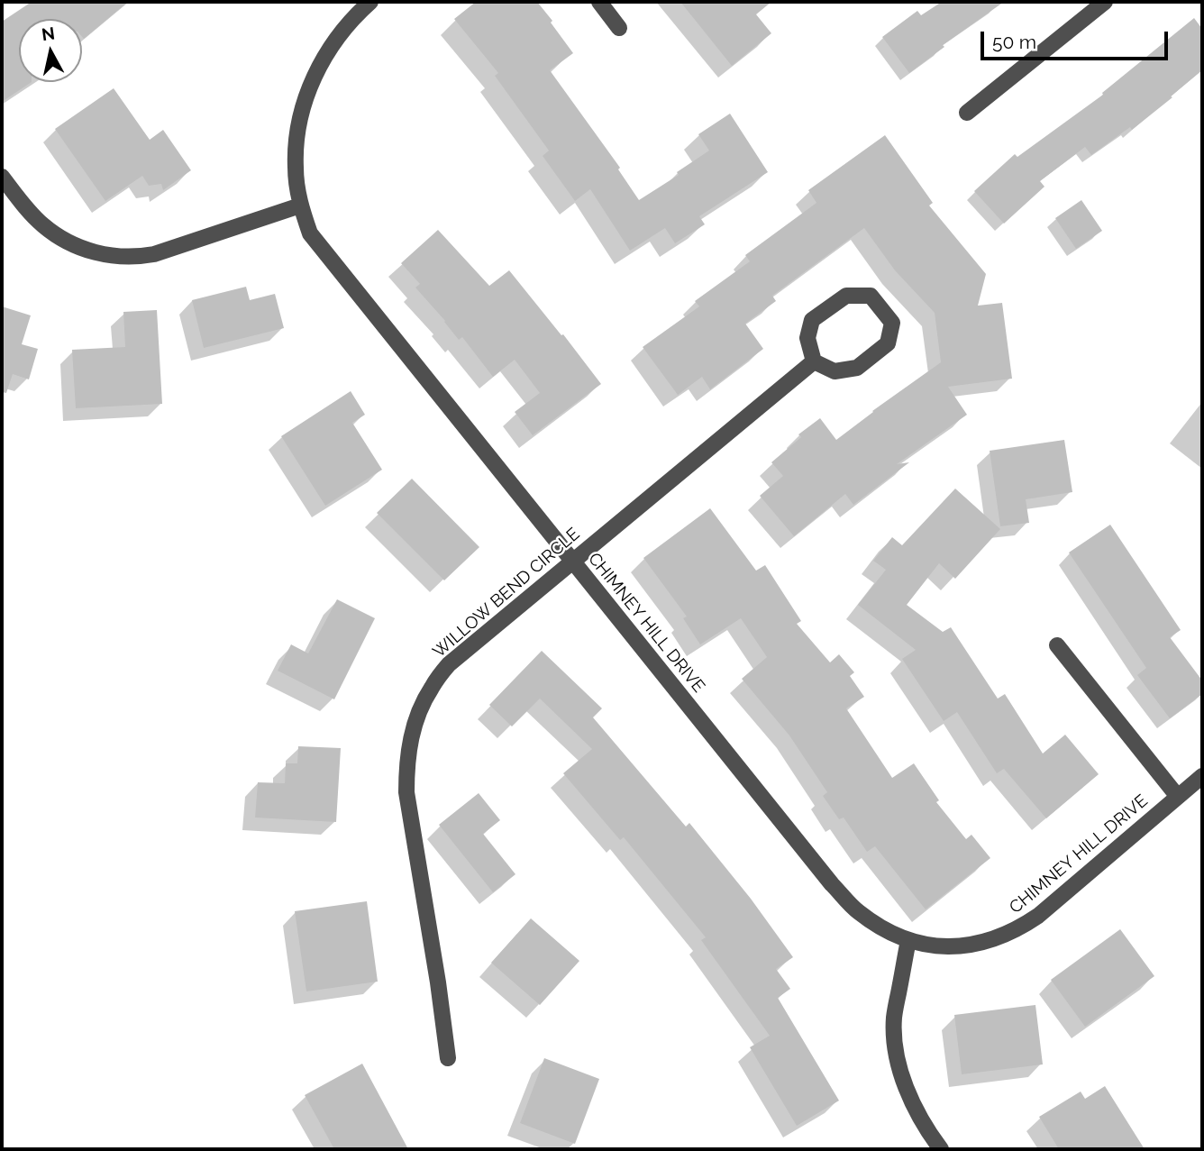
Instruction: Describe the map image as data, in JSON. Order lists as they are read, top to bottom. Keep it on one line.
{"streets":{"street":["WILLOW BEND CIRCLE","CHIMNEY HILL DRIVE"]},"crossings":[["WILLOW BEND CIRCLE","CHIMNEY HILL DRIVE"]],"scale_bar":"50 m","north":"top"}
